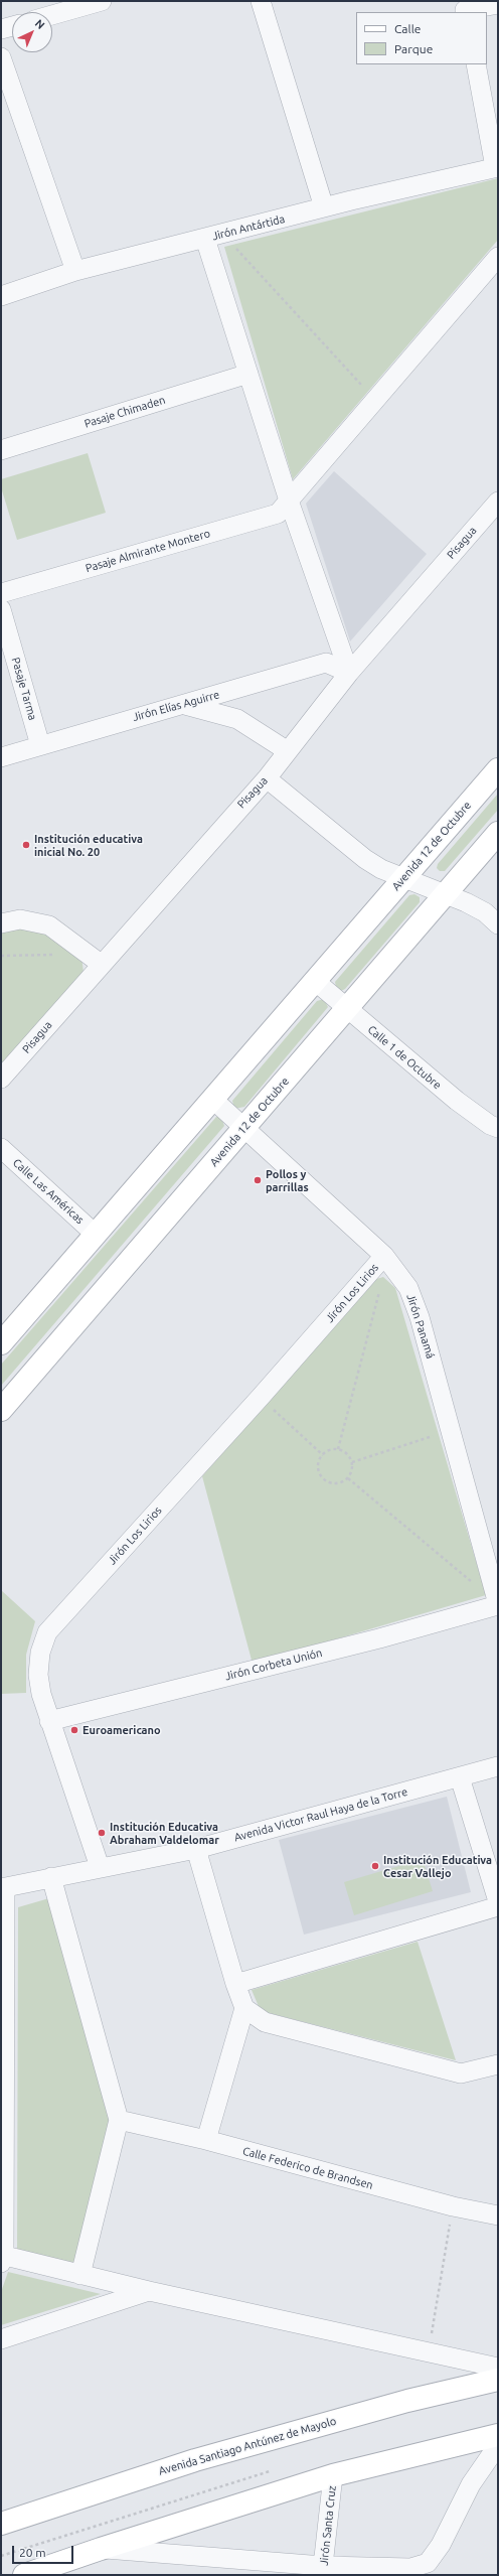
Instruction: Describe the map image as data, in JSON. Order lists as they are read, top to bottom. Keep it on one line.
{"streets":{"main road":["Avenida 12 de Octubre","Avenida Santiago Antúnez de Mayolo"],"street":["Jirón Antártida","Pasaje Chimaden","Pisagua","Pasaje Almirante Montero","Pasaje Tarma","Jirón Elías Aguirre","Calle 1 de Octubre","Calle Las Américas","Jirón Los Lirios","Jirón Panamá","Jirón Corbeta Unión","Avenida Victor Raul Haya de la Torre","Calle Federico de Brandsen","Jirón Santa Cruz"]},"crossings":[["Pisagua","Jirón Elías Aguirre"],["Pasaje Tarma","Jirón Elías Aguirre"],["Avenida 12 de Octubre","Calle 1 de Octubre"],["Avenida 12 de Octubre","Calle Las Américas"],["Avenida 12 de Octubre","Jirón Panamá"],["Jirón Los Lirios","Jirón Panamá"],["Jirón Los Lirios","Jirón Corbeta Unión"],["Jirón Los Lirios","Avenida Victor Raul Haya de la Torre"],["Jirón Panamá","Jirón Corbeta Unión"]],"places":["Institución educativa inicial No. 20","Pollos y parrillas","Euroamericano","Institución Educativa Abraham Valdelomar","Institución Educativa Cesar Vallejo"],"legend":["Calle","Parque"],"scale_bar":"20 m","north":"top right"}
